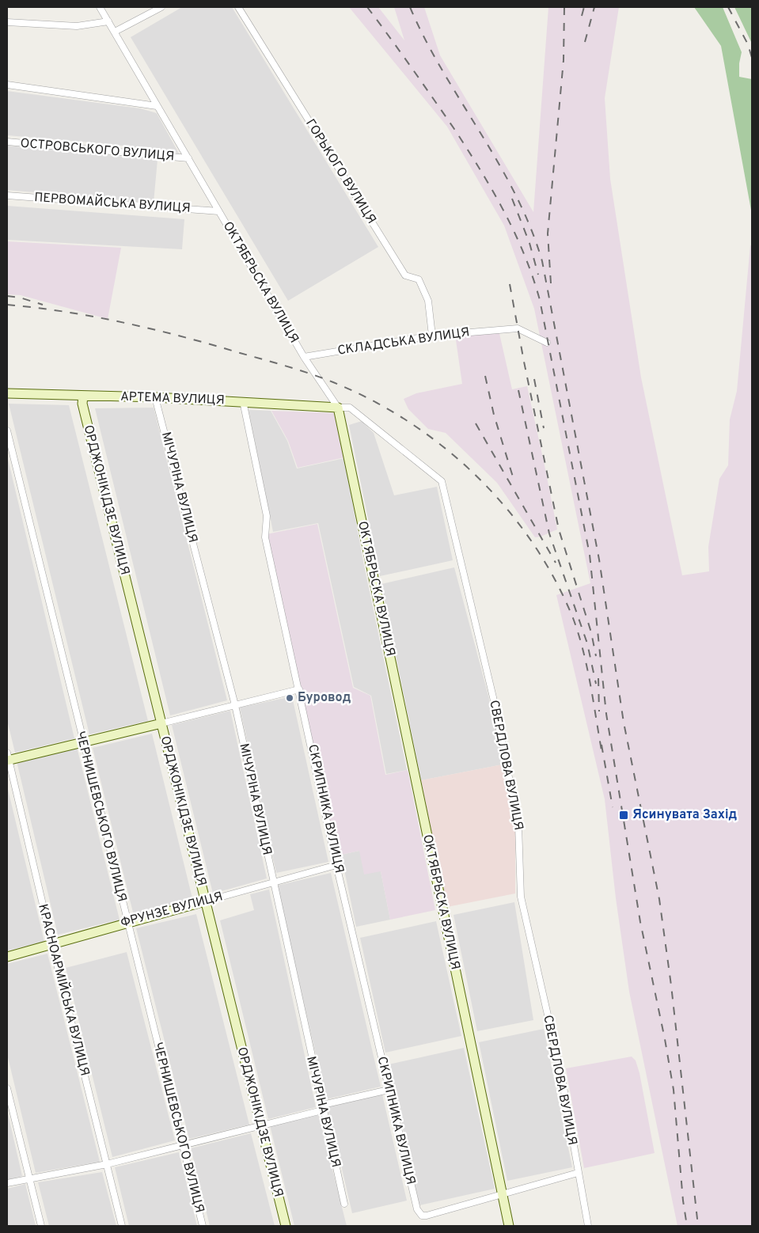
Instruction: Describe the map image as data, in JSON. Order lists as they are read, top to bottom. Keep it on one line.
{"streets":{"main road":["ОКТЯБРЬСКА ВУЛИЦЯ","АРТЕМА ВУЛИЦЯ","ОРДЖОНІКІДЗЕ ВУЛИЦЯ","ФРУНЗЕ ВУЛИЦЯ"],"street":["ОСТРОВСЬКОГО ВУЛИЦЯ","ГОРЬКОГО ВУЛИЦЯ","ПЕРВОМАЙСЬКА ВУЛИЦЯ","СКЛАДСЬКА ВУЛИЦЯ","МІЧУРІНА ВУЛИЦЯ","СВЕРДЛОВА ВУЛИЦЯ","СКРИПНИКА ВУЛИЦЯ","ЧЕРНИШЕВСЬКОГО ВУЛИЦЯ","КРАСНОАРМІЙСЬКА ВУЛИЦЯ"]},"crossings":[["ОСТРОВСЬКОГО ВУЛИЦЯ","ОКТЯБРЬСКА ВУЛИЦЯ"],["ГОРЬКОГО ВУЛИЦЯ","СКЛАДСЬКА ВУЛИЦЯ"],["ПЕРВОМАЙСЬКА ВУЛИЦЯ","ОКТЯБРЬСКА ВУЛИЦЯ"],["ОКТЯБРЬСКА ВУЛИЦЯ","СКЛАДСЬКА ВУЛИЦЯ"],["ОКТЯБРЬСКА ВУЛИЦЯ","АРТЕМА ВУЛИЦЯ"],["ОКТЯБРЬСКА ВУЛИЦЯ","СВЕРДЛОВА ВУЛИЦЯ"],["ОКТЯБРЬСКА ВУЛИЦЯ","СКРИПНИКА ВУЛИЦЯ"],["АРТЕМА ВУЛИЦЯ","МІЧУРІНА ВУЛИЦЯ"],["АРТЕМА ВУЛИЦЯ","ОРДЖОНІКІДЗЕ ВУЛИЦЯ"],["АРТЕМА ВУЛИЦЯ","СВЕРДЛОВА ВУЛИЦЯ"],["АРТЕМА ВУЛИЦЯ","СКРИПНИКА ВУЛИЦЯ"],["МІЧУРІНА ВУЛИЦЯ","ФРУНЗЕ ВУЛИЦЯ"],["ОРДЖОНІКІДЗЕ ВУЛИЦЯ","ФРУНЗЕ ВУЛИЦЯ"],["СКРИПНИКА ВУЛИЦЯ","ФРУНЗЕ ВУЛИЦЯ"],["ЧЕРНИШЕВСЬКОГО ВУЛИЦЯ","ФРУНЗЕ ВУЛИЦЯ"],["ФРУНЗЕ ВУЛИЦЯ","КРАСНОАРМІЙСЬКА ВУЛИЦЯ"]],"places":{"other":["Буровод"],"transit":["Ясинувата Захід"]}}
